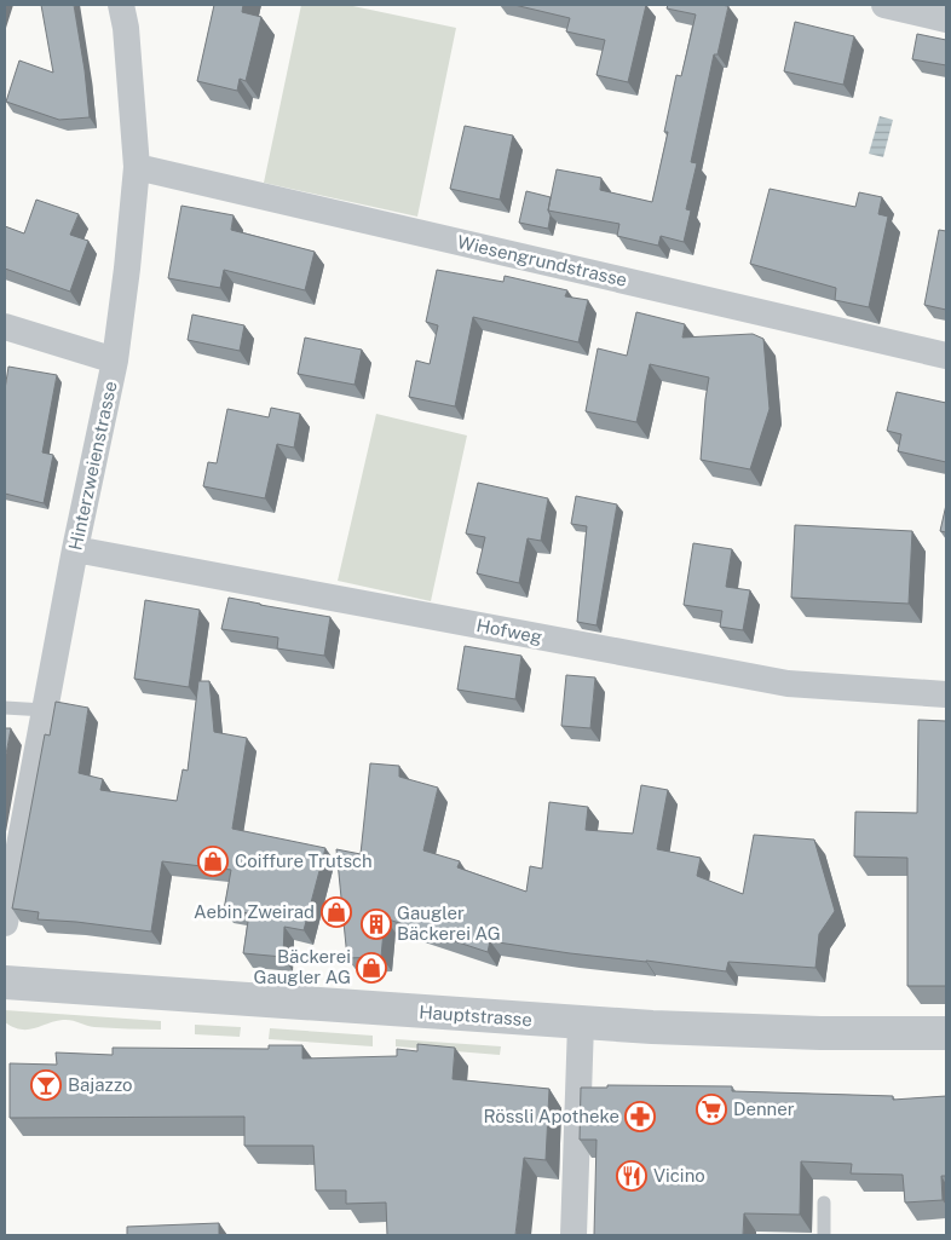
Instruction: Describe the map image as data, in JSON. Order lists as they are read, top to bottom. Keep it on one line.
{"streets":{"street":["Wiesengrundstrasse","Hinterzweienstrasse","Hofweg","Hauptstrasse"]},"crossings":[["Wiesengrundstrasse","Hinterzweienstrasse"],["Hinterzweienstrasse","Hofweg"]],"places":{"shop":["Coiffure Trutsch","Aebin Zweirad","Bäckerei Gaugler AG"],"building":["Gaugler Bäckerei AG"],"bar":["Bajazzo"],"supermarket":["Denner"],"pharmacy":["Rössli Apotheke"],"restaurant":["Vicino"]}}
